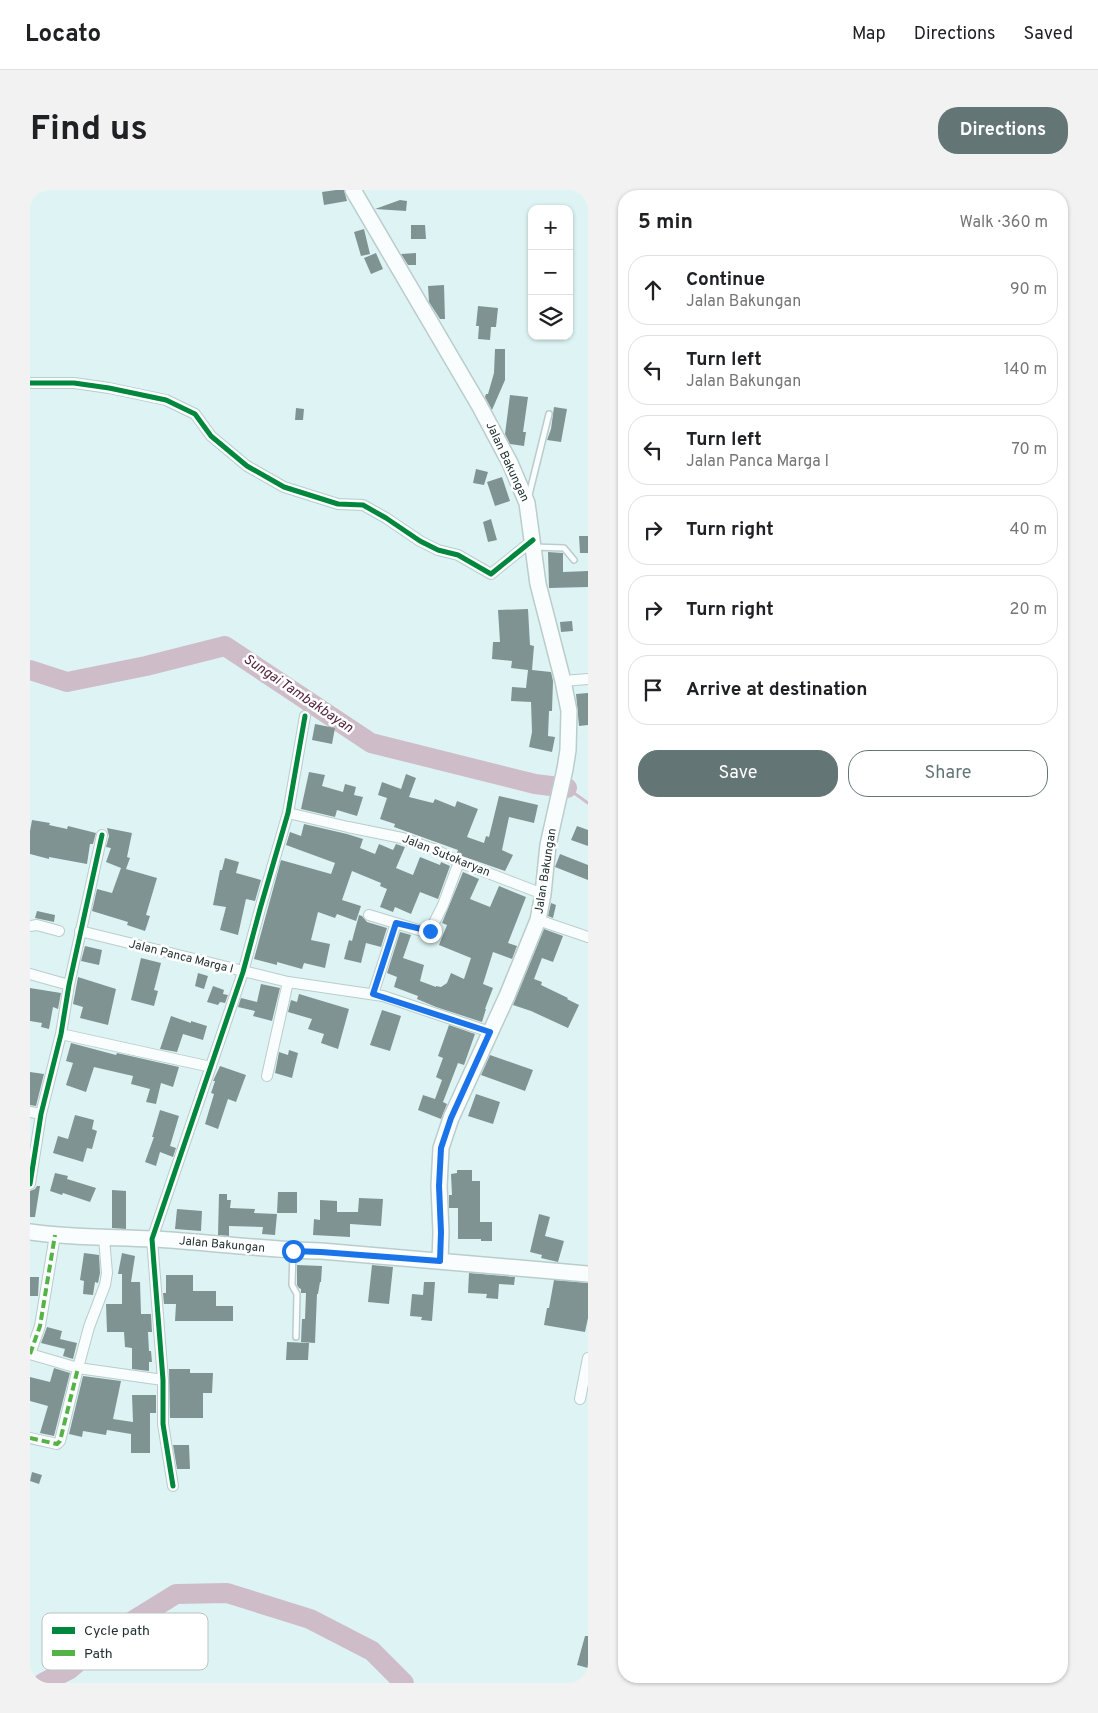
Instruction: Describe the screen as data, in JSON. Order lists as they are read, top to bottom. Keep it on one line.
{"streets":{"main road":["Jalan Bakungan"],"street":["Jalan Sutokaryan","Jalan Panca Marga I"]},"crossings":[["Jalan Bakungan","Jalan Sutokaryan"],["Jalan Bakungan","Jalan Panca Marga I"]],"water":["Sungai Tambakbayan"],"legend":["Cycle path","Path"],"page":{"header":"Locato","nav":["Map","Directions","Saved"],"buttons":["Directions",["Save","Share"]],"title":"Find us","heading":["5 min","Walk · 360 m"],"map_buttons":["+","−"],"list":[["Continue","Jalan Bakungan","90 m"],["Turn left","Jalan Bakungan","140 m"],["Turn left","Jalan Panca Marga I","70 m"],["Turn right","40 m"],["Turn right","20 m"],"Arrive at destination"]}}
